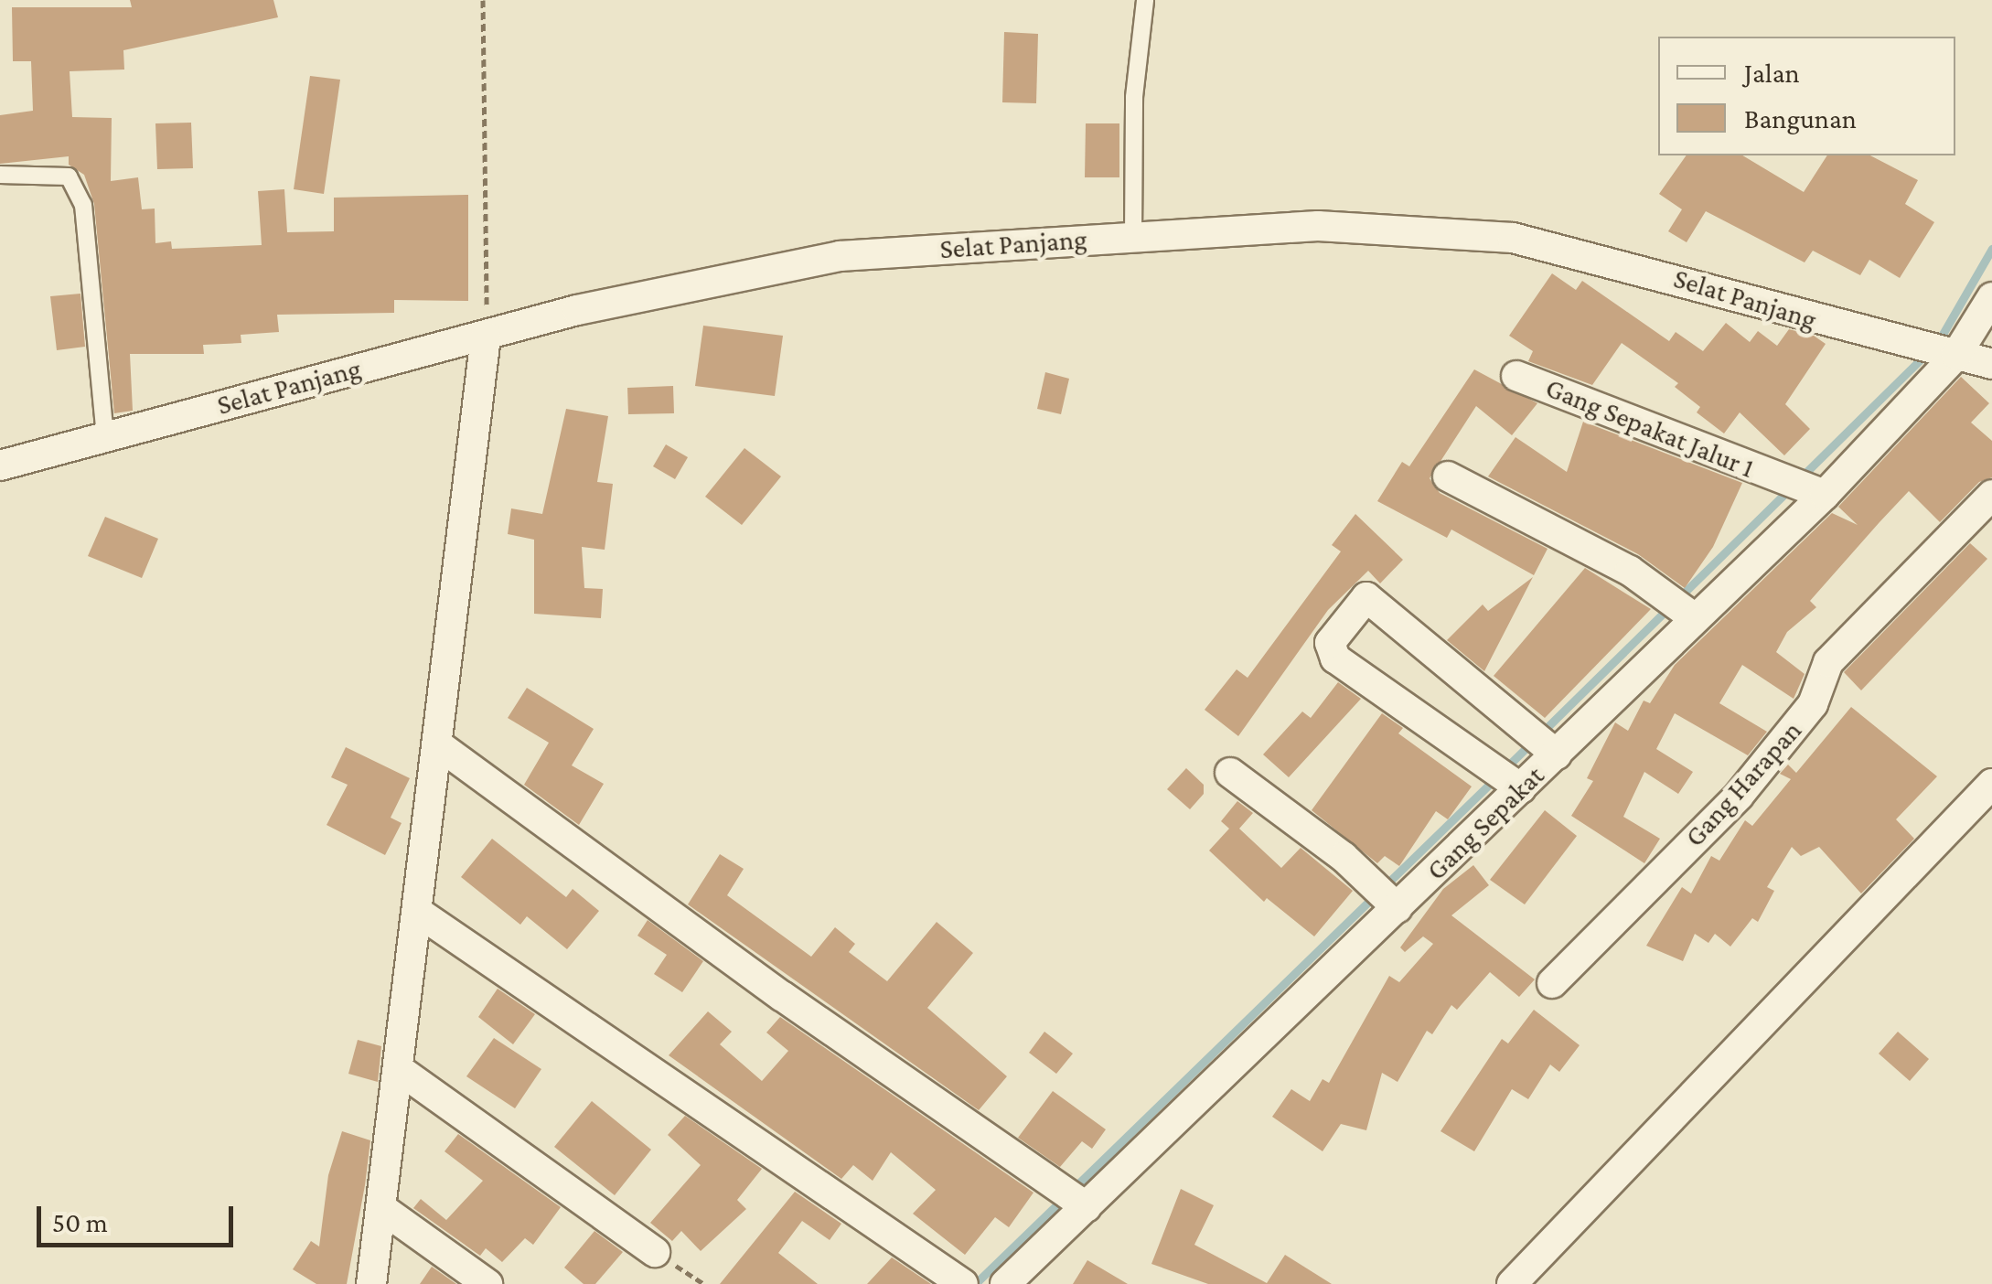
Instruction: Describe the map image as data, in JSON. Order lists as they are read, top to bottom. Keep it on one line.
{"streets":{"street":["Selat Panjang","Gang Sepakat Jalur 1","Gang Harapan","Gang Sepakat"]},"crossings":[["Selat Panjang","Gang Sepakat"],["Gang Sepakat Jalur 1","Gang Sepakat"]],"legend":["Jalan","Bangunan"],"scale_bar":"50 m"}
